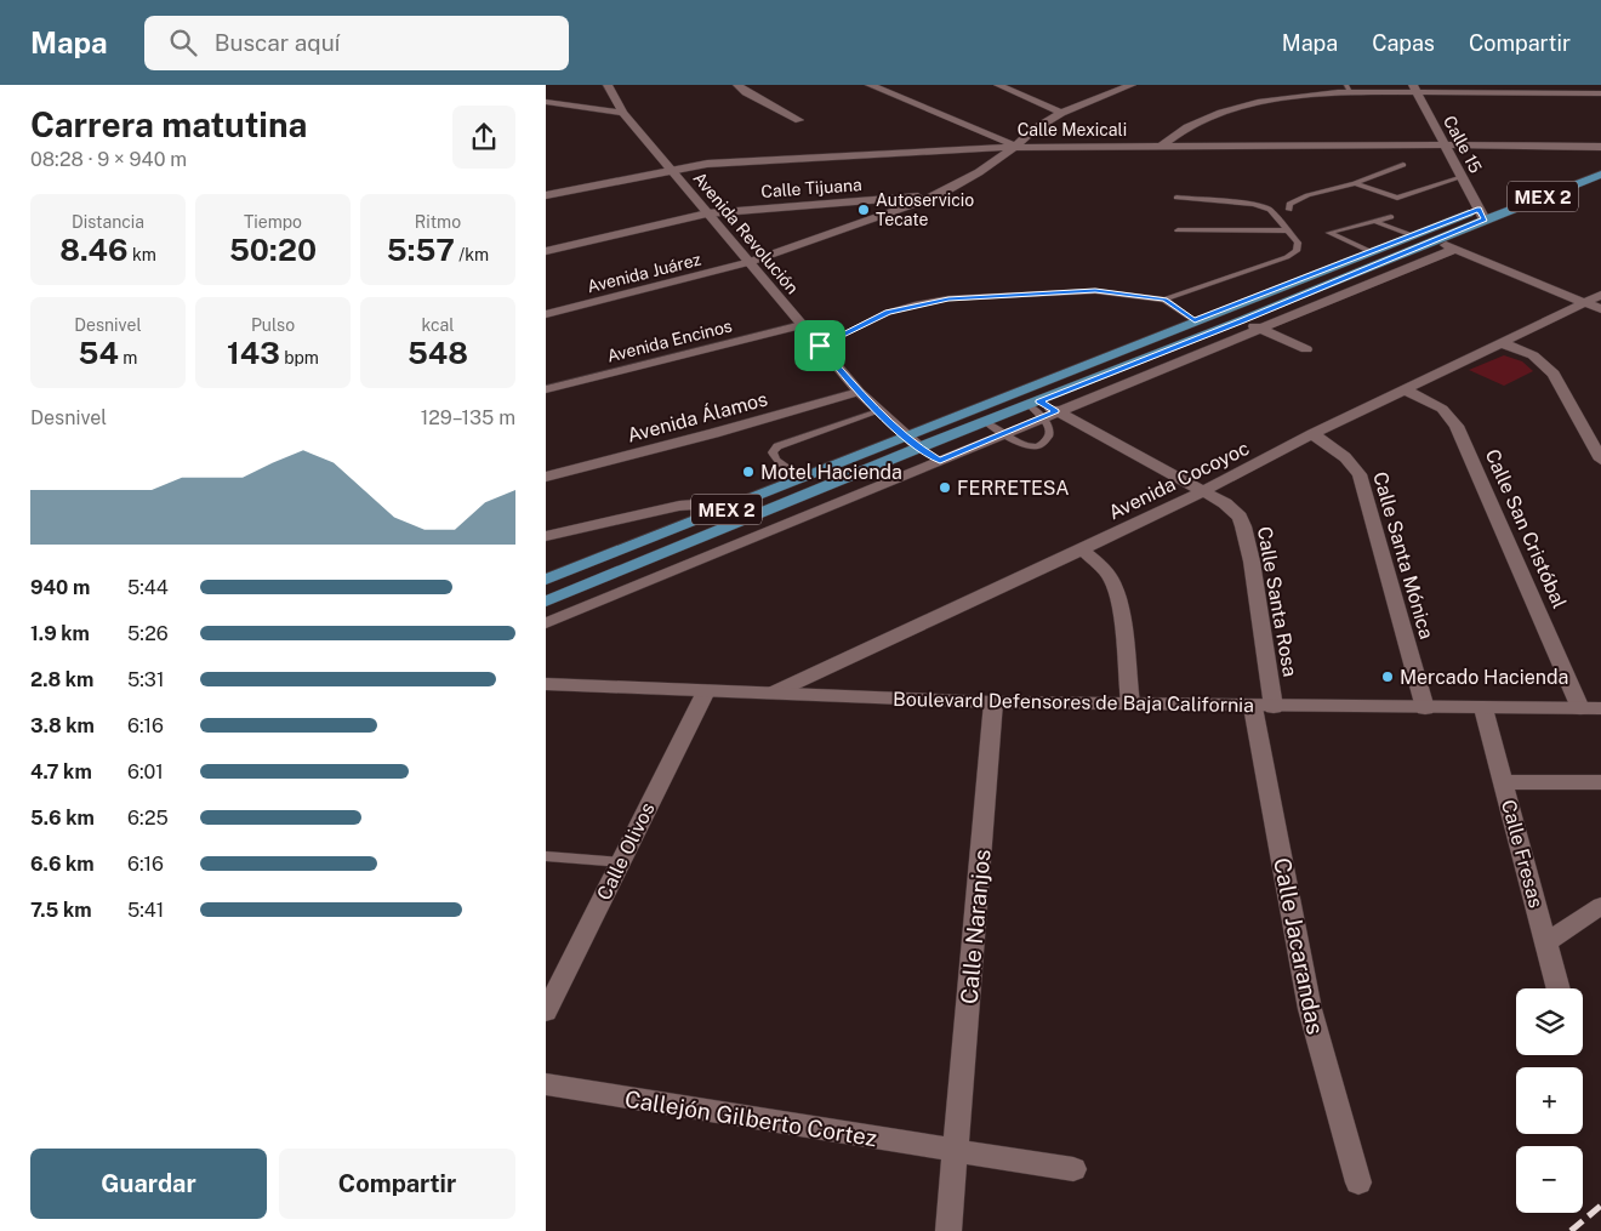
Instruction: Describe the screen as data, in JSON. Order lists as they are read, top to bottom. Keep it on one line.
{"streets":{"main road":["MEX 2"],"street":["Calle Mexicali","Calle 15","Calle Tijuana","Avenida Revolución","Avenida Juárez","Avenida Encinos","Avenida Álamos","Avenida Cocoyoc","Calle San Cristóbal","Calle Santa Mónica","Calle Santa Rosa","Boulevard Defensores de Baja California","Calle Olivos","Calle Fresas","Calle Naranjos","Calle Jacarandas","Callejón Gilberto Cortez"]},"crossings":[["Calle Mexicali","Calle 15"],["Calle Mexicali","Avenida Revolución"],["Calle 15","MEX 2"],["Calle Tijuana","Avenida Revolución"],["Calle Tijuana","Avenida Juárez"],["MEX 2","Avenida Revolución"],["MEX 2","Calle Santa Rosa"],["Avenida Revolución","Avenida Juárez"],["Avenida Revolución","Avenida Encinos"],["Avenida Revolución","Avenida Álamos"],["Avenida Cocoyoc","Calle San Cristóbal"],["Avenida Cocoyoc","Calle Santa Mónica"],["Avenida Cocoyoc","Calle Santa Rosa"],["Avenida Cocoyoc","Boulevard Defensores de Baja California"],["Calle San Cristóbal","Boulevard Defensores de Baja California"],["Calle Santa Mónica","Boulevard Defensores de Baja California"],["Calle Santa Rosa","Boulevard Defensores de Baja California"],["Calle Santa Rosa","Calle Jacarandas"],["Boulevard Defensores de Baja California","Calle Olivos"],["Boulevard Defensores de Baja California","Calle Fresas"],["Boulevard Defensores de Baja California","Calle Naranjos"],["Boulevard Defensores de Baja California","Calle Jacarandas"],["Calle Naranjos","Callejón Gilberto Cortez"]],"places":["Autoservicio Tecate","Motel Hacienda","FERRETESA","Mercado Hacienda"],"page":{"header":"Mapa","search":"Buscar aquí","nav":["Mapa","Capas","Compartir"],"heading":["Carrera matutina","08:28 · 9 × 940 m"],"stats":[["Distancia","8.46 km"],["Tiempo","50:20"],["Ritmo","5:57 /km"],["Desnivel","54 m"],["Pulso","143 bpm"],["kcal","548"]],"chart":["Desnivel","129–135 m"],"list":[{"name":"940 m","note":"5:44"},{"name":"1.9 km","note":"5:26"},{"name":"2.8 km","note":"5:31"},{"name":"3.8 km","note":"6:16"},{"name":"4.7 km","note":"6:01"},{"name":"5.6 km","note":"6:25"},{"name":"6.6 km","note":"6:16"},{"name":"7.5 km","note":"5:41"}],"map_buttons":["+","−"],"buttons":["Guardar","Compartir"]}}
